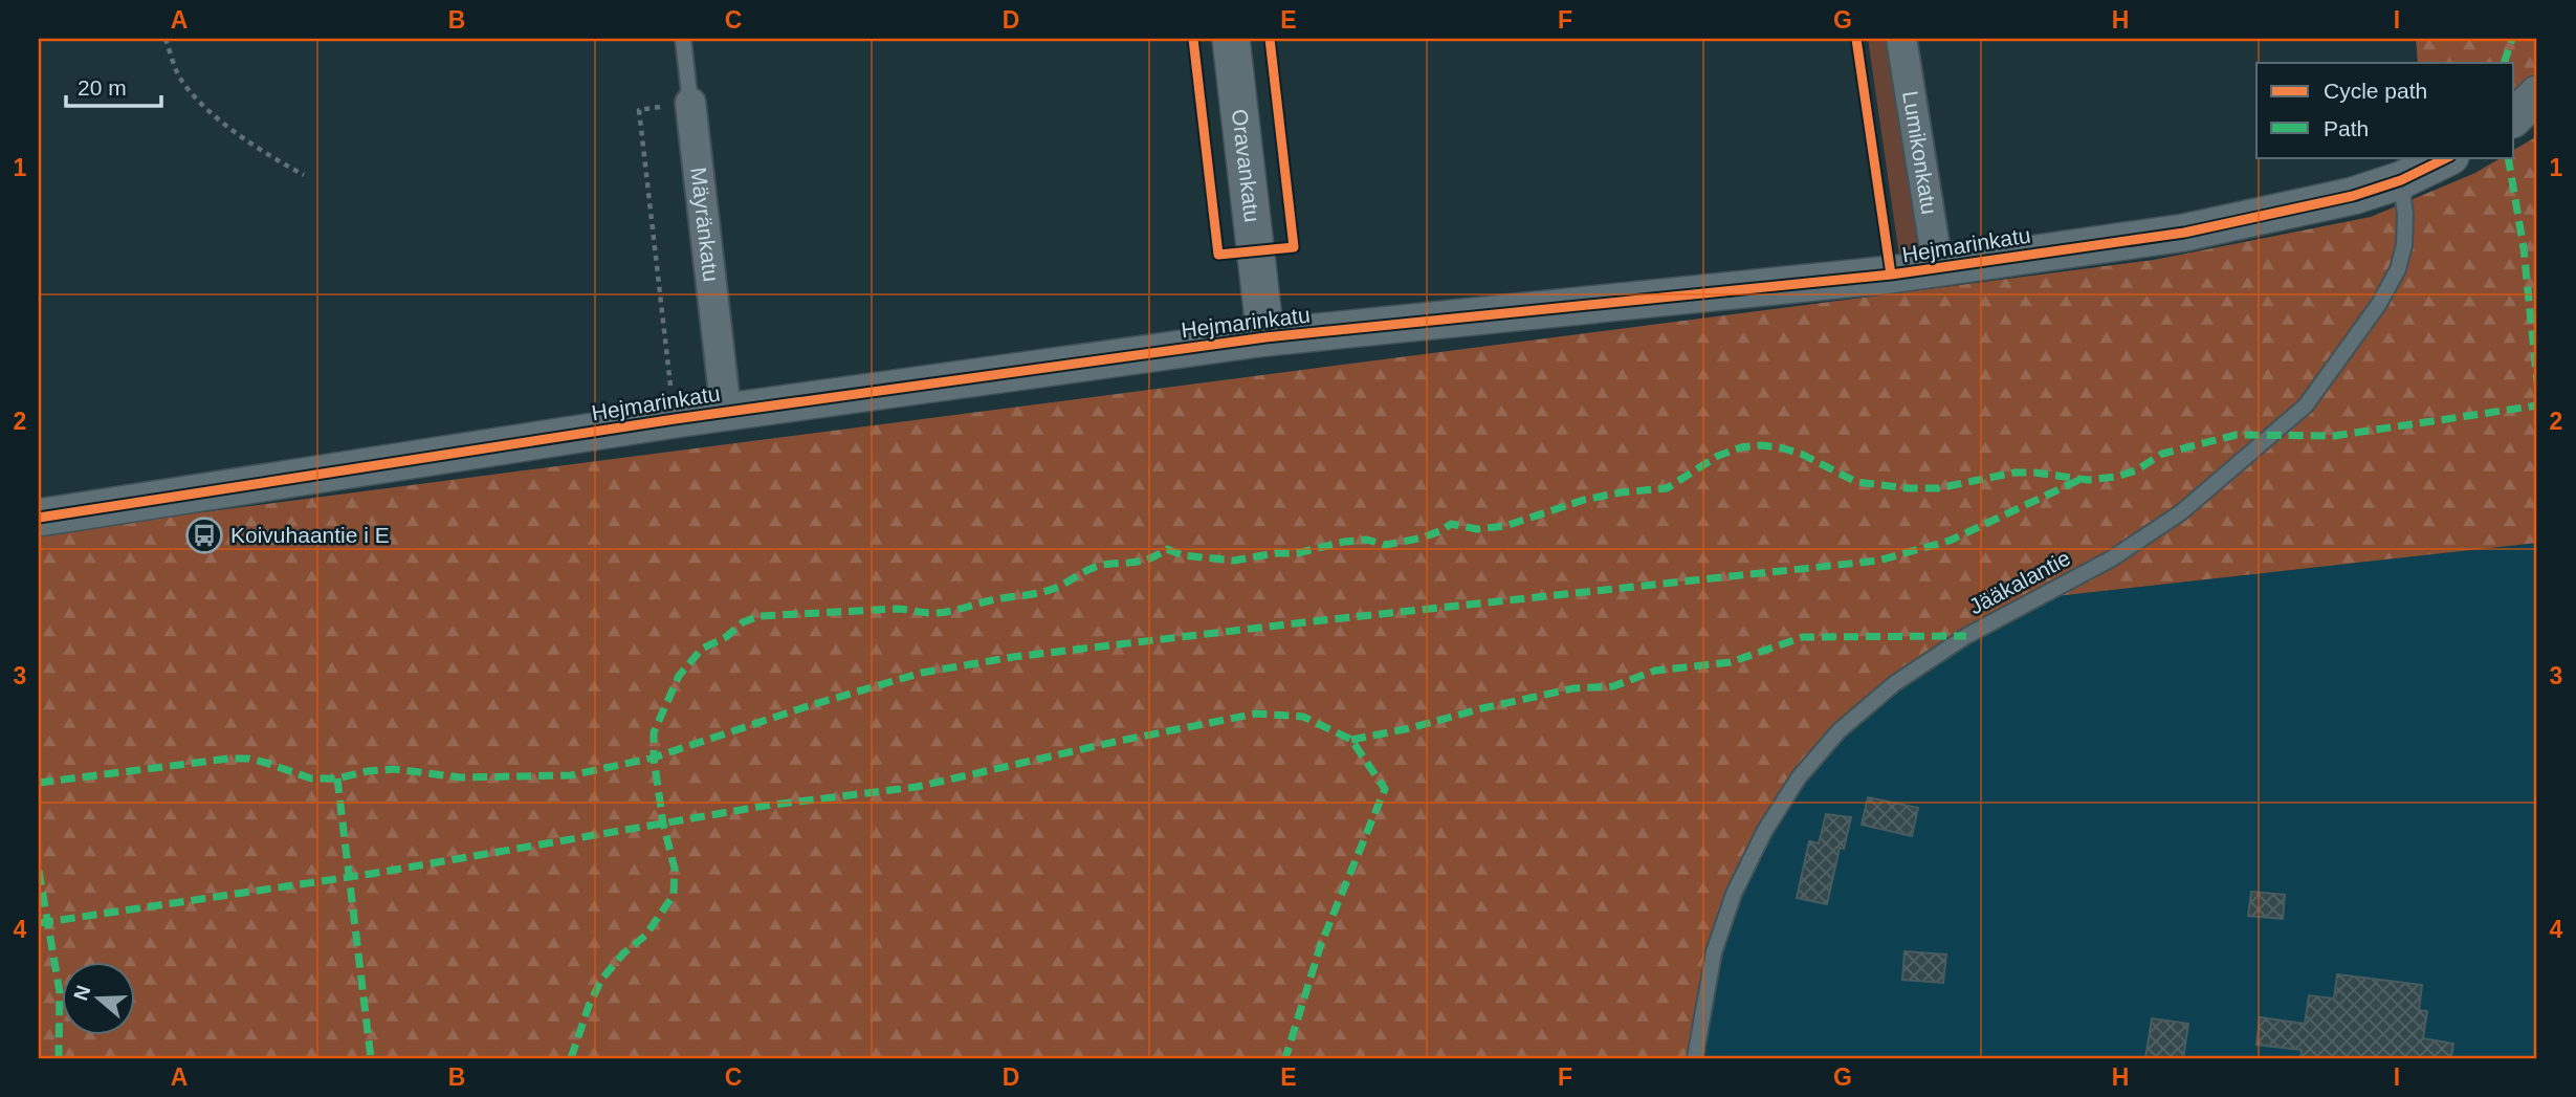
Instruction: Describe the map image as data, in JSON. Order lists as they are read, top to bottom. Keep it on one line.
{"streets":{"street":["Lumikonkatu","Oravankatu","Mäyränkatu","Hejmarinkatu"],"lane":["Jääkalantie"]},"crossings":[["Lumikonkatu","Hejmarinkatu"],["Oravankatu","Hejmarinkatu"],["Mäyränkatu","Hejmarinkatu"],["Hejmarinkatu","Jääkalantie"]],"places":{"bus stop":["Koivuhaantie i E"]},"legend":["Cycle path","Path"],"scale_bar":"20 m","north":"left","grid":{"columns":["A","B","C","D","E","F","G","H","I"],"rows":["1","2","3","4"]}}
